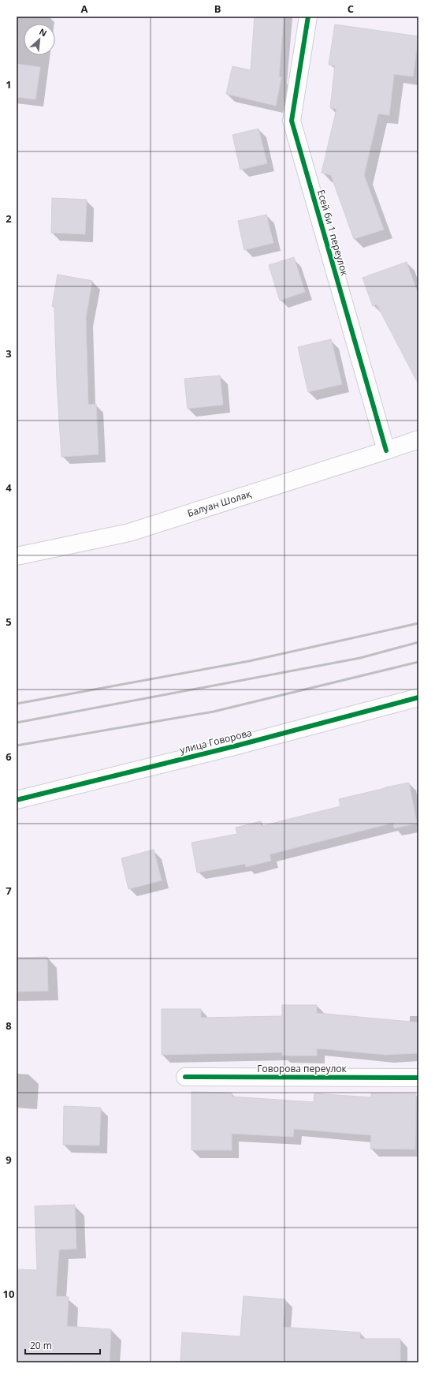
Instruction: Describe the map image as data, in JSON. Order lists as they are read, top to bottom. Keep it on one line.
{"streets":{"street":["Есей би 1 переулок","Балуан Шолақ","улица Говорова","Говорова переулок"]},"crossings":[["Есей би 1 переулок","Балуан Шолақ"]],"scale_bar":"20 m","north":"top right","grid":{"columns":["A","B","C"],"rows":["1","2","3","4","5","6","7","8","9","10"]}}
